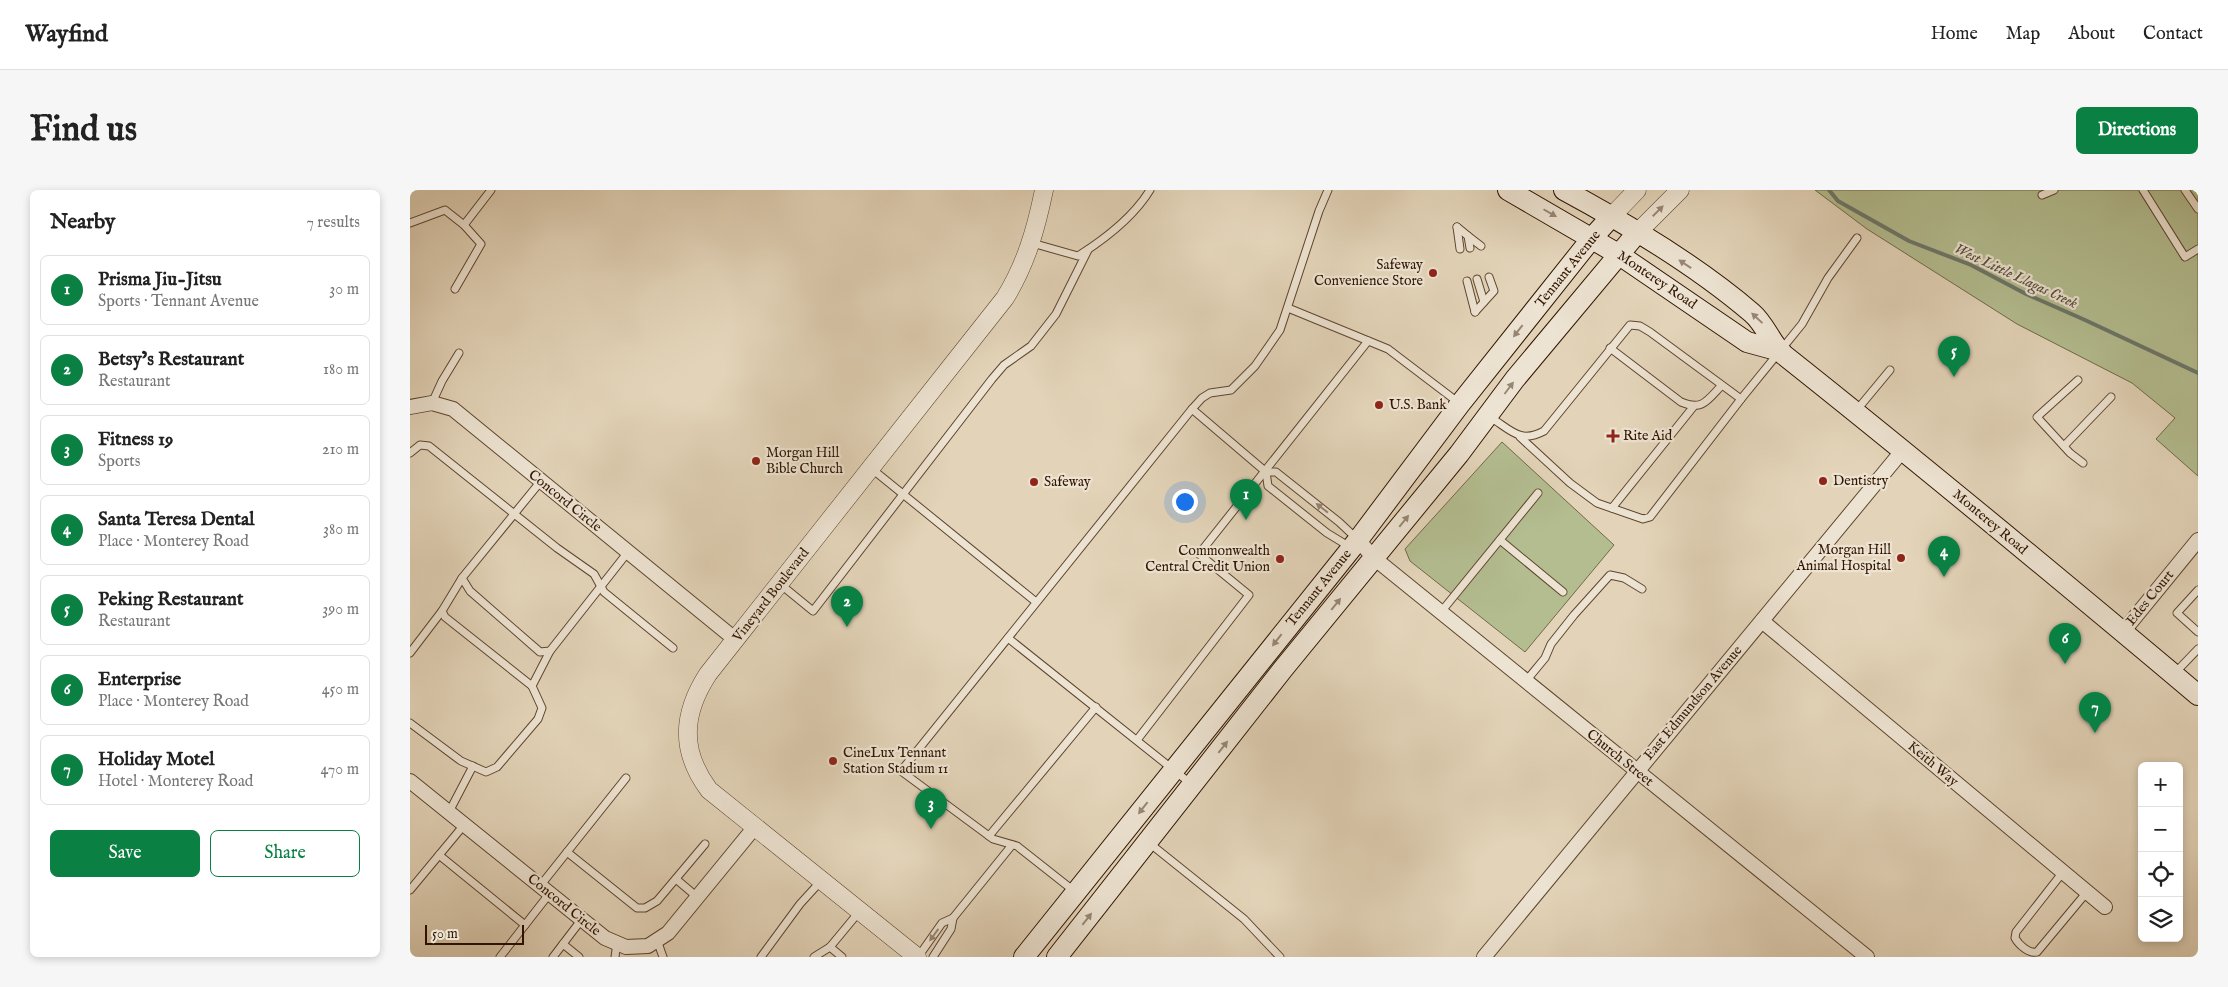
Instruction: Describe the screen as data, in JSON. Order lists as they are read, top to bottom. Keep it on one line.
{"streets":{"main road":["Tennant Avenue","Monterey Road"],"street":["Concord Circle","Vineyard Boulevard","Edes Court","East Edmundson Avenue","Church Street","Keith Way"]},"crossings":[["Tennant Avenue","Monterey Road"],["Tennant Avenue","Church Street"],["Monterey Road","Edes Court"],["Monterey Road","East Edmundson Avenue"],["Concord Circle","Vineyard Boulevard"],["East Edmundson Avenue","Church Street"],["East Edmundson Avenue","Keith Way"]],"water":["West Little Llagas Creek"],"places":{"other":["Safeway Convenience Store","U.S. Bank","Morgan Hill Bible Church","Dentistry","Safeway","Morgan Hill Animal Hospital","Commonwealth Central Credit Union","CineLux Tennant Station Stadium 11"],"health":["Rite Aid"]},"scale_bar":"50 m","page":{"header":"Wayfind","nav":["Home","Map","About","Contact"],"buttons":["Directions",["Save","Share"]],"title":"Find us","heading":["Nearby","7 results"],"list":[{"mark":"1","name":"Prisma Jiu-Jitsu","note":"Sports · Tennant Avenue","value":"30 m"},{"mark":"2","name":"Betsy’s Restaurant","note":"Restaurant","value":"180 m"},{"mark":"3","name":"Fitness 19","note":"Sports","value":"210 m"},{"mark":"4","name":"Santa Teresa Dental","note":"Place · Monterey Road","value":"380 m"},{"mark":"5","name":"Peking Restaurant","note":"Restaurant","value":"390 m"},{"mark":"6","name":"Enterprise","note":"Place · Monterey Road","value":"450 m"},{"mark":"7","name":"Holiday Motel","note":"Hotel · Monterey Road","value":"470 m"}],"pins":["5","1","4","2","6","7","3"],"map_buttons":["+","−"],"scale":"50 m"}}
